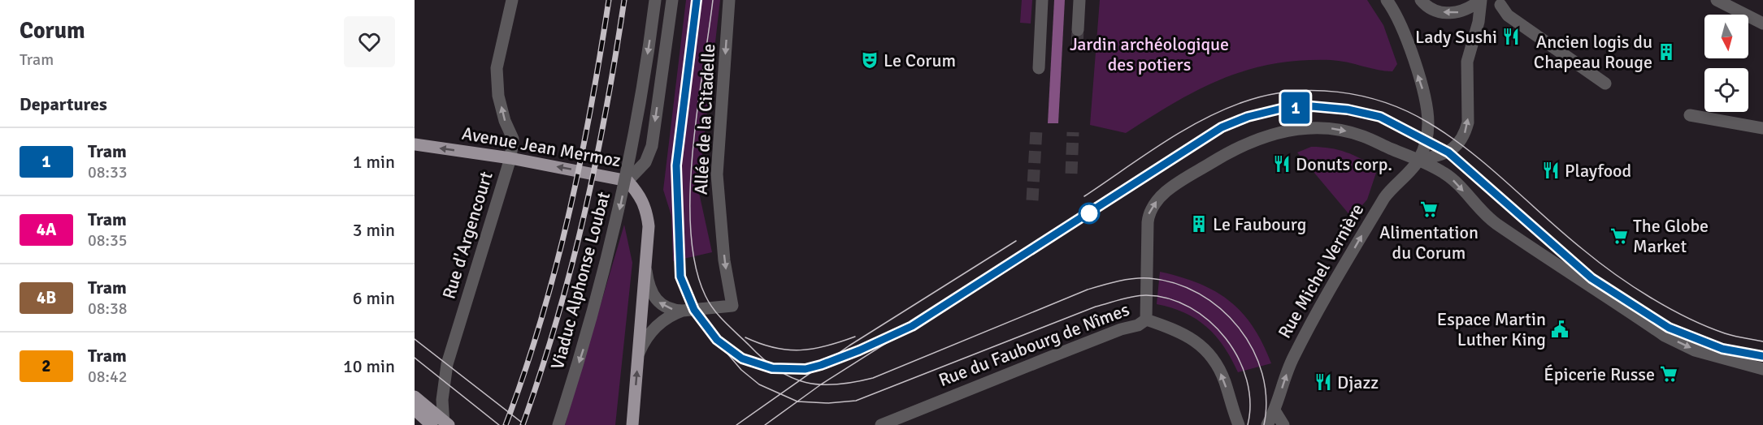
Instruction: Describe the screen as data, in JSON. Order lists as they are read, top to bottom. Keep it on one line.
{"streets":{"main road":["Allée de la Citadelle","Avenue Jean Mermoz"],"street":["Rue d'Argencourt","Rue Michel Vernière","Viaduc Alphonse Loubat","Rue du Faubourg de Nîmes"]},"crossings":[["Allée de la Citadelle","Avenue Jean Mermoz"],["Avenue Jean Mermoz","Rue d'Argencourt"],["Rue Michel Vernière","Rue du Faubourg de Nîmes"]],"one_way":["Avenue Jean Mermoz","Rue d'Argencourt","Rue Michel Vernière"],"parks":["Jardin archéologique des potiers"],"places":{"restaurant":["Lady Sushi","Donuts corp.","Playfood","Djazz"],"building":["Ancien logis du Chapeau Rouge","Le Faubourg"],"theatre":["Le Corum"],"supermarket":["Alimentation du Corum","The Globe Market","Épicerie Russe"],"public building":["Espace Martin Luther King"]},"lines":["tram line 1"],"north":"bottom","page":{"heading":[["Corum","Tram"],"Departures"],"on_map":"1","list":[{"mark":"1","name":"Tram","note":"08:33","value":"1 min"},{"mark":"4A","name":"Tram","note":"08:35","value":"3 min"},{"mark":"4B","name":"Tram","note":"08:38","value":"6 min"},{"mark":"2","name":"Tram","note":"08:42","value":"10 min"}]}}
